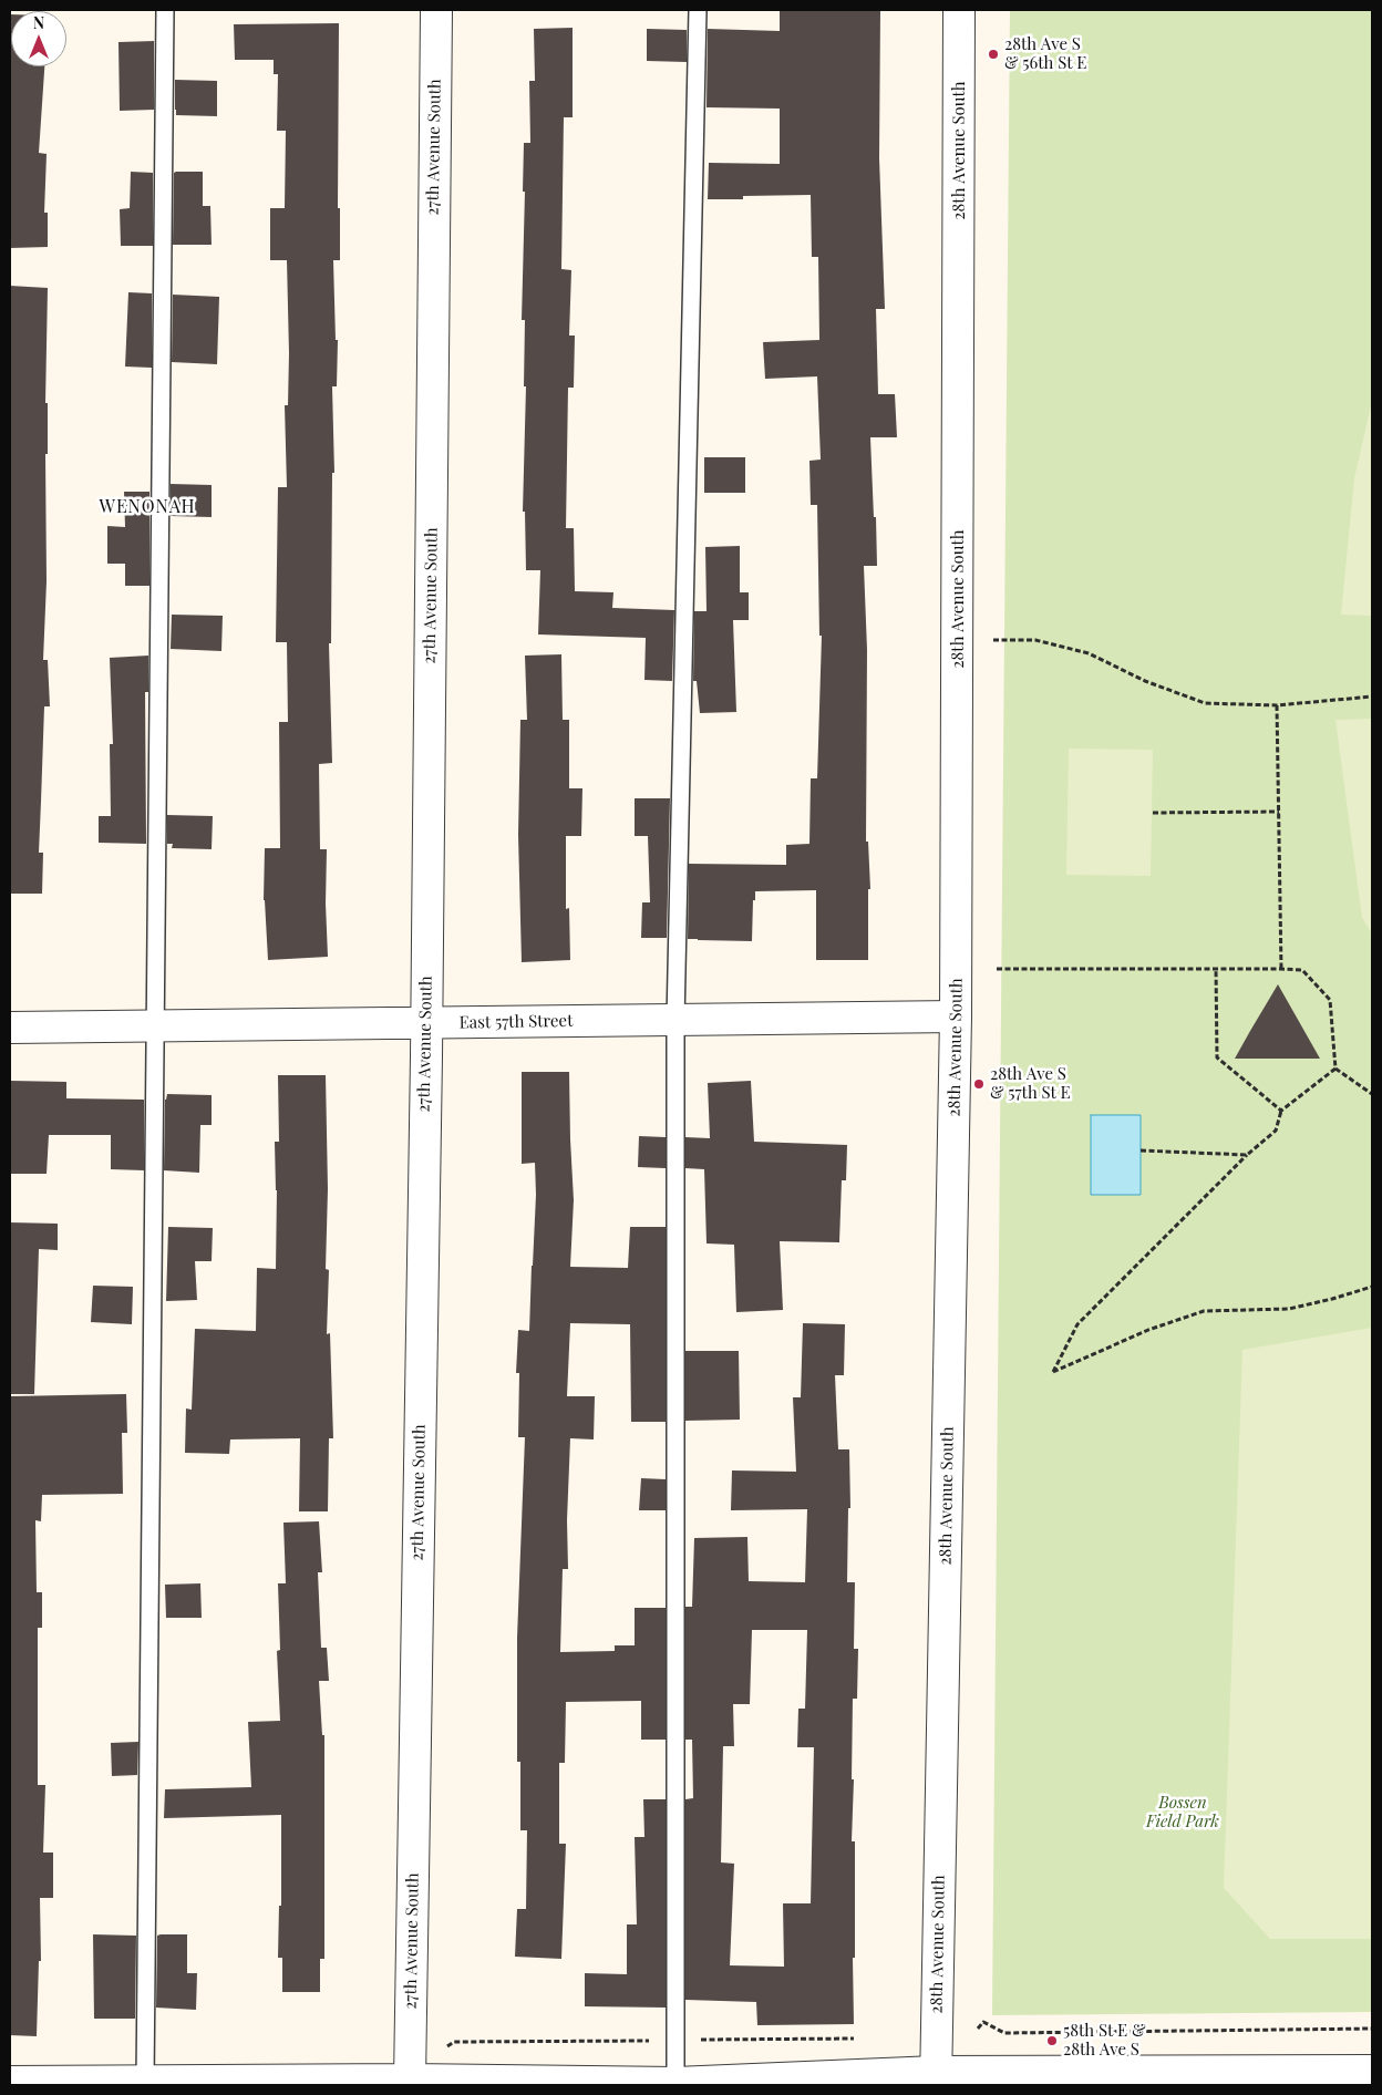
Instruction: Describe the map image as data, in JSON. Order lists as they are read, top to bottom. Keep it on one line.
{"streets":{"street":["27th Avenue South","28th Avenue South","East 57th Street"]},"crossings":[["27th Avenue South","East 57th Street"],["28th Avenue South","East 57th Street"]],"districts":["WENONAH"],"parks":["Bossen Field Park"],"places":["28th Ave S & 56th St E","28th Ave S & 57th St E","58th St E & 28th Ave S"],"north":"top"}
